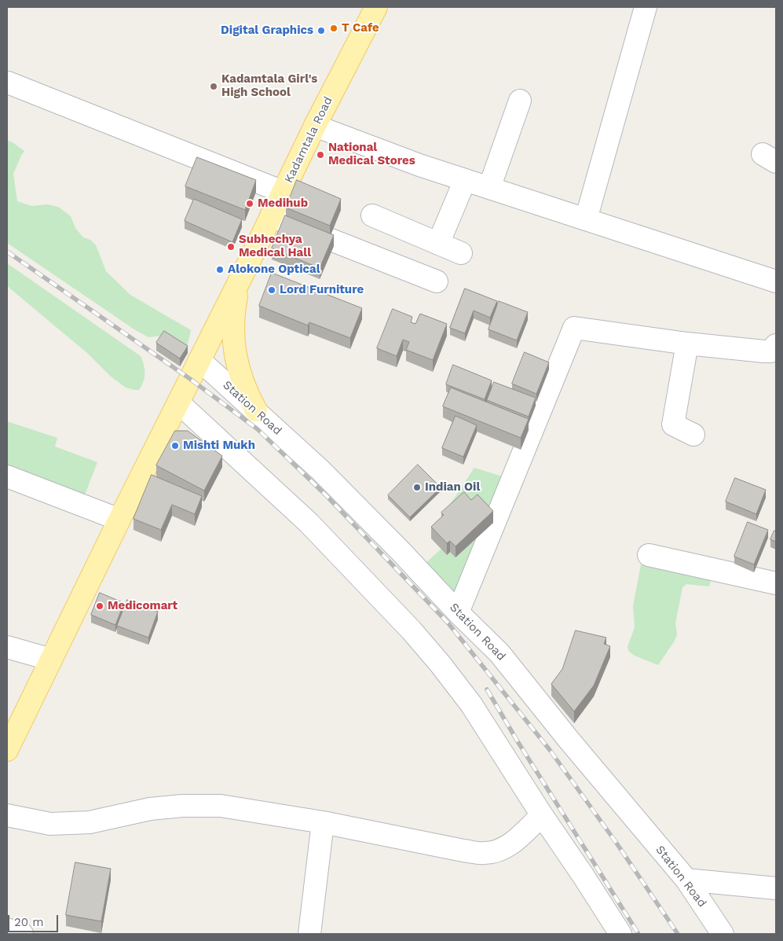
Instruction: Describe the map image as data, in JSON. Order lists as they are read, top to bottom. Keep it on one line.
{"streets":{"main road":["Kadamtala Road"],"street":["Station Road"]},"crossings":[["Kadamtala Road","Station Road"]],"places":["T Cafe","Digital Graphics","Kadamtala Girl's High School","National Medical Stores","Medihub","Subhechya Medical Hall","Alokone Optical","Lord Furniture","Mishti Mukh","Indian Oil","Medicomart"],"scale_bar":"20 m"}
